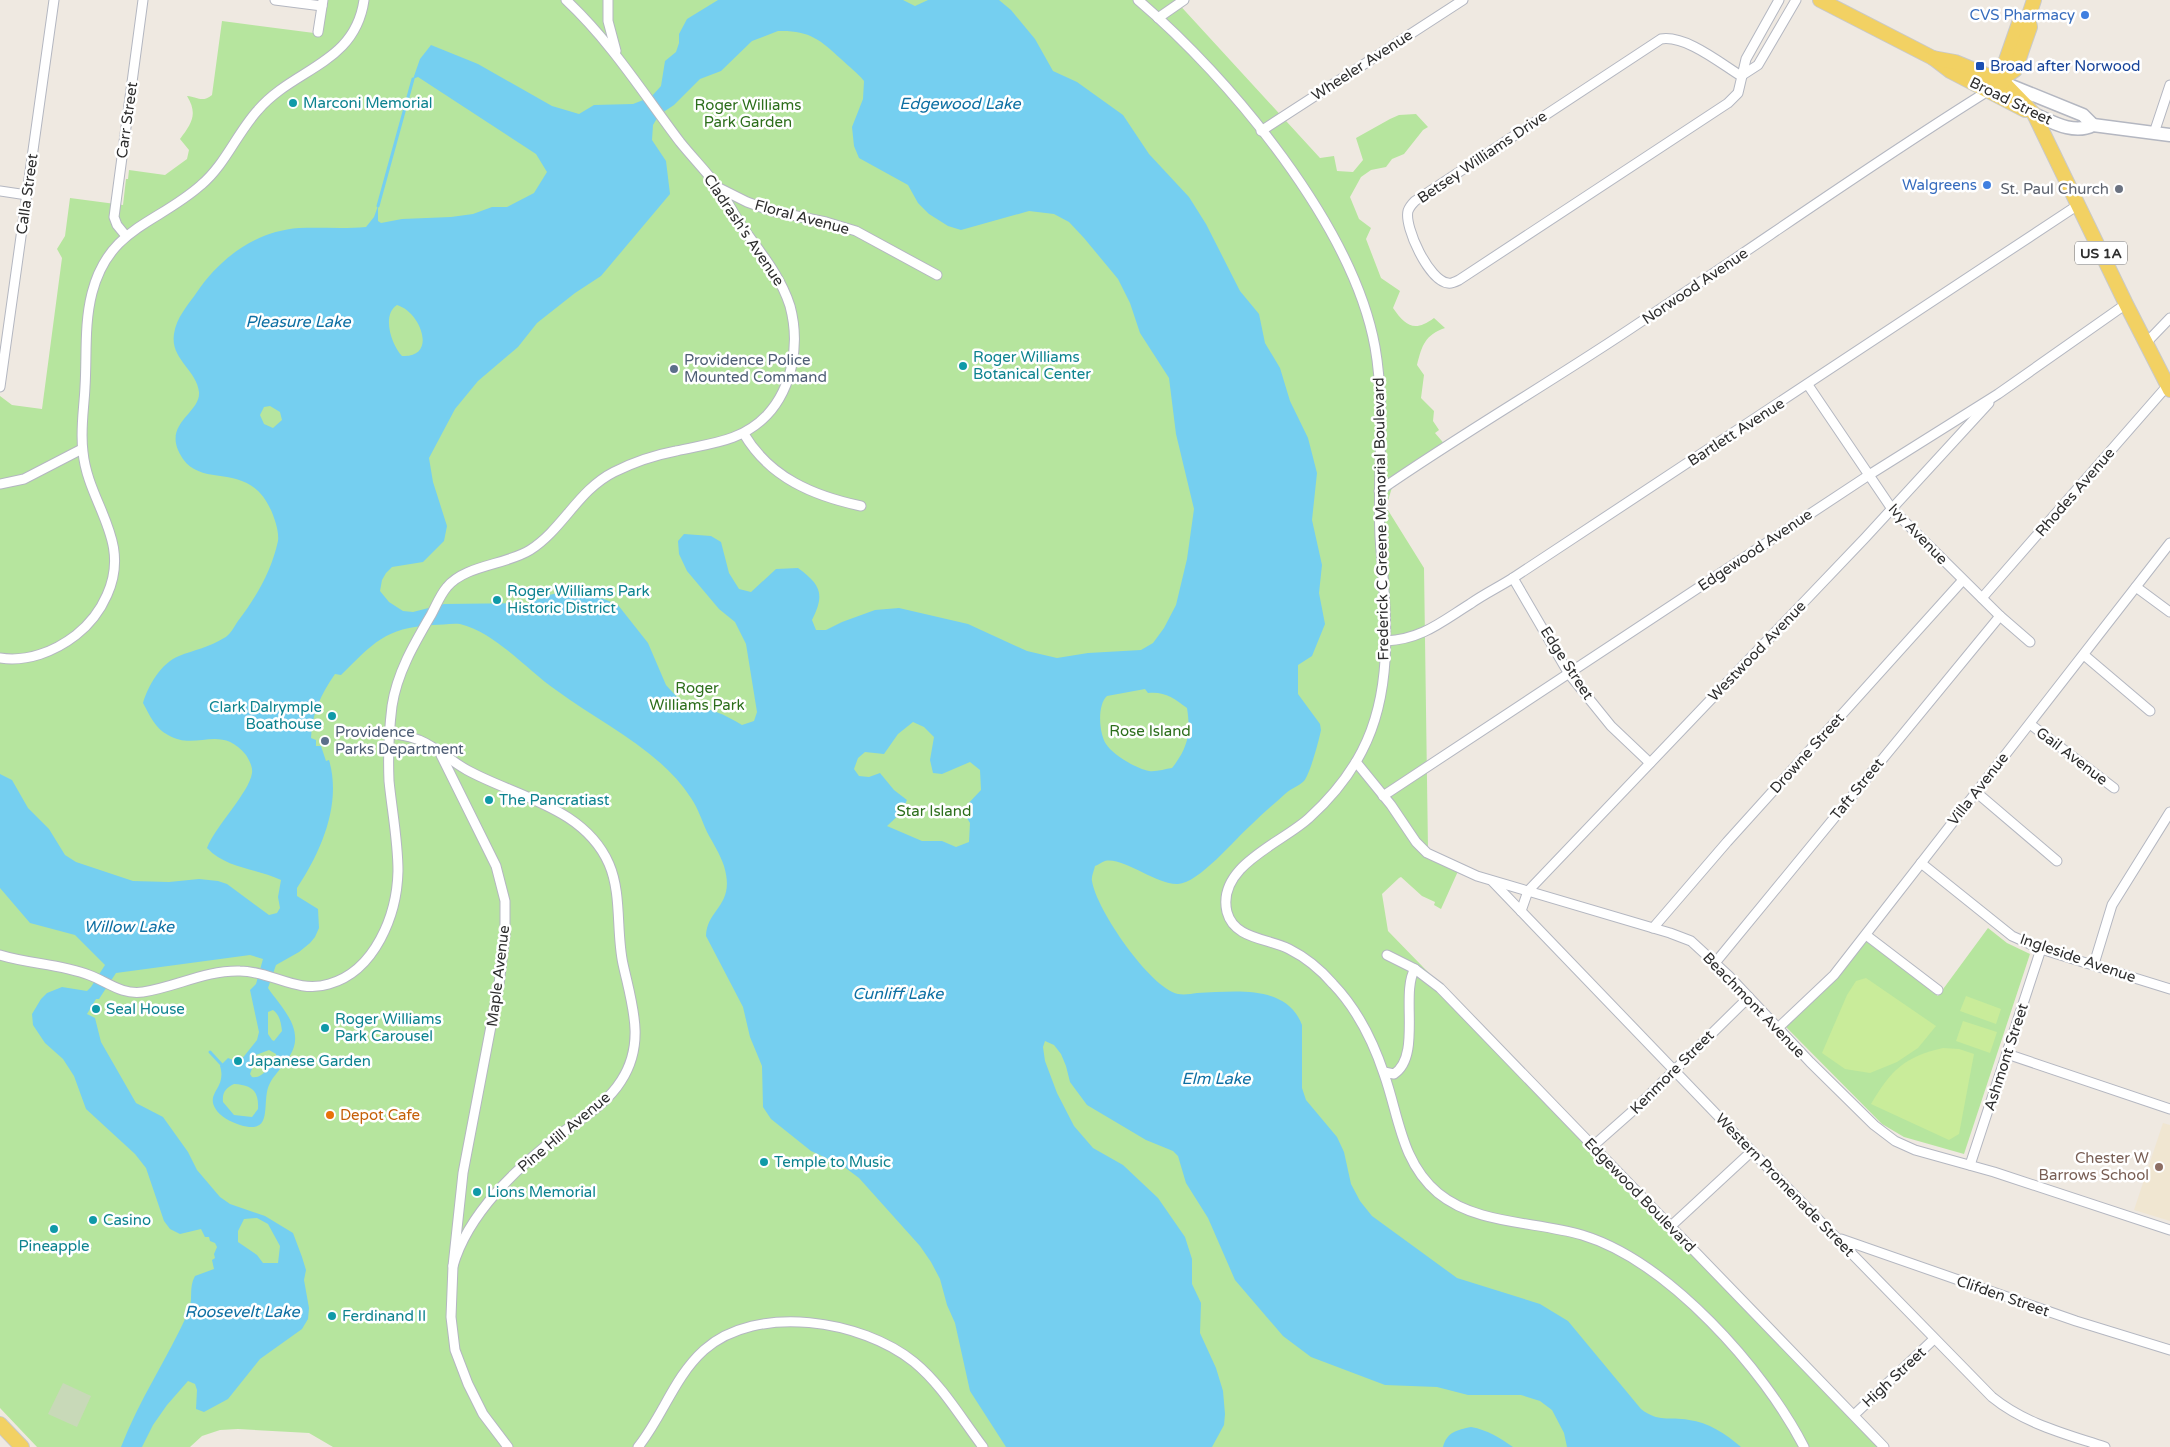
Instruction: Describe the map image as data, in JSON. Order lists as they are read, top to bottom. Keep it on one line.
{"streets":{"main road":["Broad Street","US 1A","Norwood Avenue"],"street":["Wheeler Avenue","Carr Street","Betsey Williams Drive","Calla Street","Floral Avenue","Cladrash's Avenue","Bartlett Avenue","Rhodes Avenue","Frederick C Greene Memorial Boulevard","Ivy Avenue","Edgewood Avenue","Westwood Avenue","Edge Street","Drowne Street","Gail Avenue","Taft Street","Villa Avenue","Ingleside Avenue","Maple Avenue","Beachmont Avenue","Ashmont Street","Kenmore Street","Pine Hill Avenue","Western Promenade Street","Edgewood Boulevard","Clifden Street","High Street"]},"crossings":[["Wheeler Avenue","Frederick C Greene Memorial Boulevard"],["Broad Street","US 1A"],["Broad Street","Norwood Avenue"],["Floral Avenue","Cladrash's Avenue"],["US 1A","Norwood Avenue"],["US 1A","Bartlett Avenue"],["US 1A","Rhodes Avenue"],["US 1A","Edgewood Avenue"],["Norwood Avenue","Frederick C Greene Memorial Boulevard"],["Bartlett Avenue","Frederick C Greene Memorial Boulevard"],["Bartlett Avenue","Ivy Avenue"],["Bartlett Avenue","Edge Street"],["Rhodes Avenue","Ivy Avenue"],["Frederick C Greene Memorial Boulevard","Beachmont Avenue"],["Ivy Avenue","Edgewood Avenue"],["Ivy Avenue","Westwood Avenue"],["Ivy Avenue","Drowne Street"],["Ivy Avenue","Taft Street"],["Edgewood Avenue","Westwood Avenue"],["Edgewood Avenue","Edge Street"],["Edgewood Avenue","Beachmont Avenue"],["Westwood Avenue","Edge Street"],["Westwood Avenue","Beachmont Avenue"],["Westwood Avenue","Western Promenade Street"],["Drowne Street","Beachmont Avenue"],["Gail Avenue","Villa Avenue"],["Taft Street","Beachmont Avenue"],["Villa Avenue","Ingleside Avenue"],["Villa Avenue","Beachmont Avenue"],["Ingleside Avenue","Ashmont Street"],["Maple Avenue","Pine Hill Avenue"],["Beachmont Avenue","Ashmont Street"],["Beachmont Avenue","Kenmore Street"],["Beachmont Avenue","Western Promenade Street"],["Kenmore Street","Western Promenade Street"],["Kenmore Street","Edgewood Boulevard"],["Western Promenade Street","Clifden Street"],["Western Promenade Street","High Street"],["Edgewood Boulevard","High Street"]],"water":["Edgewood Lake","Pleasure Lake","Willow Lake","Cunliff Lake","Elm Lake","Roosevelt Lake"],"parks":["Roger Williams Park Garden","Roger Williams Park","Rose Island","Star Island"],"places":{"other":["CVS Pharmacy","Marconi Memorial","Walgreens","St. Paul Church","Roger Williams Botanical Center","Providence Police Mounted Command","Roger Williams Park Historic District","Clark Dalrymple Boathouse","Providence Parks Department","The Pancratiast","Seal House","Roger Williams Park Carousel","Japanese Garden","Depot Cafe","Temple to Music","Chester W Barrows School","Lions Memorial","Casino","Pineapple","Ferdinand II"],"transit":["Broad after Norwood"]}}
